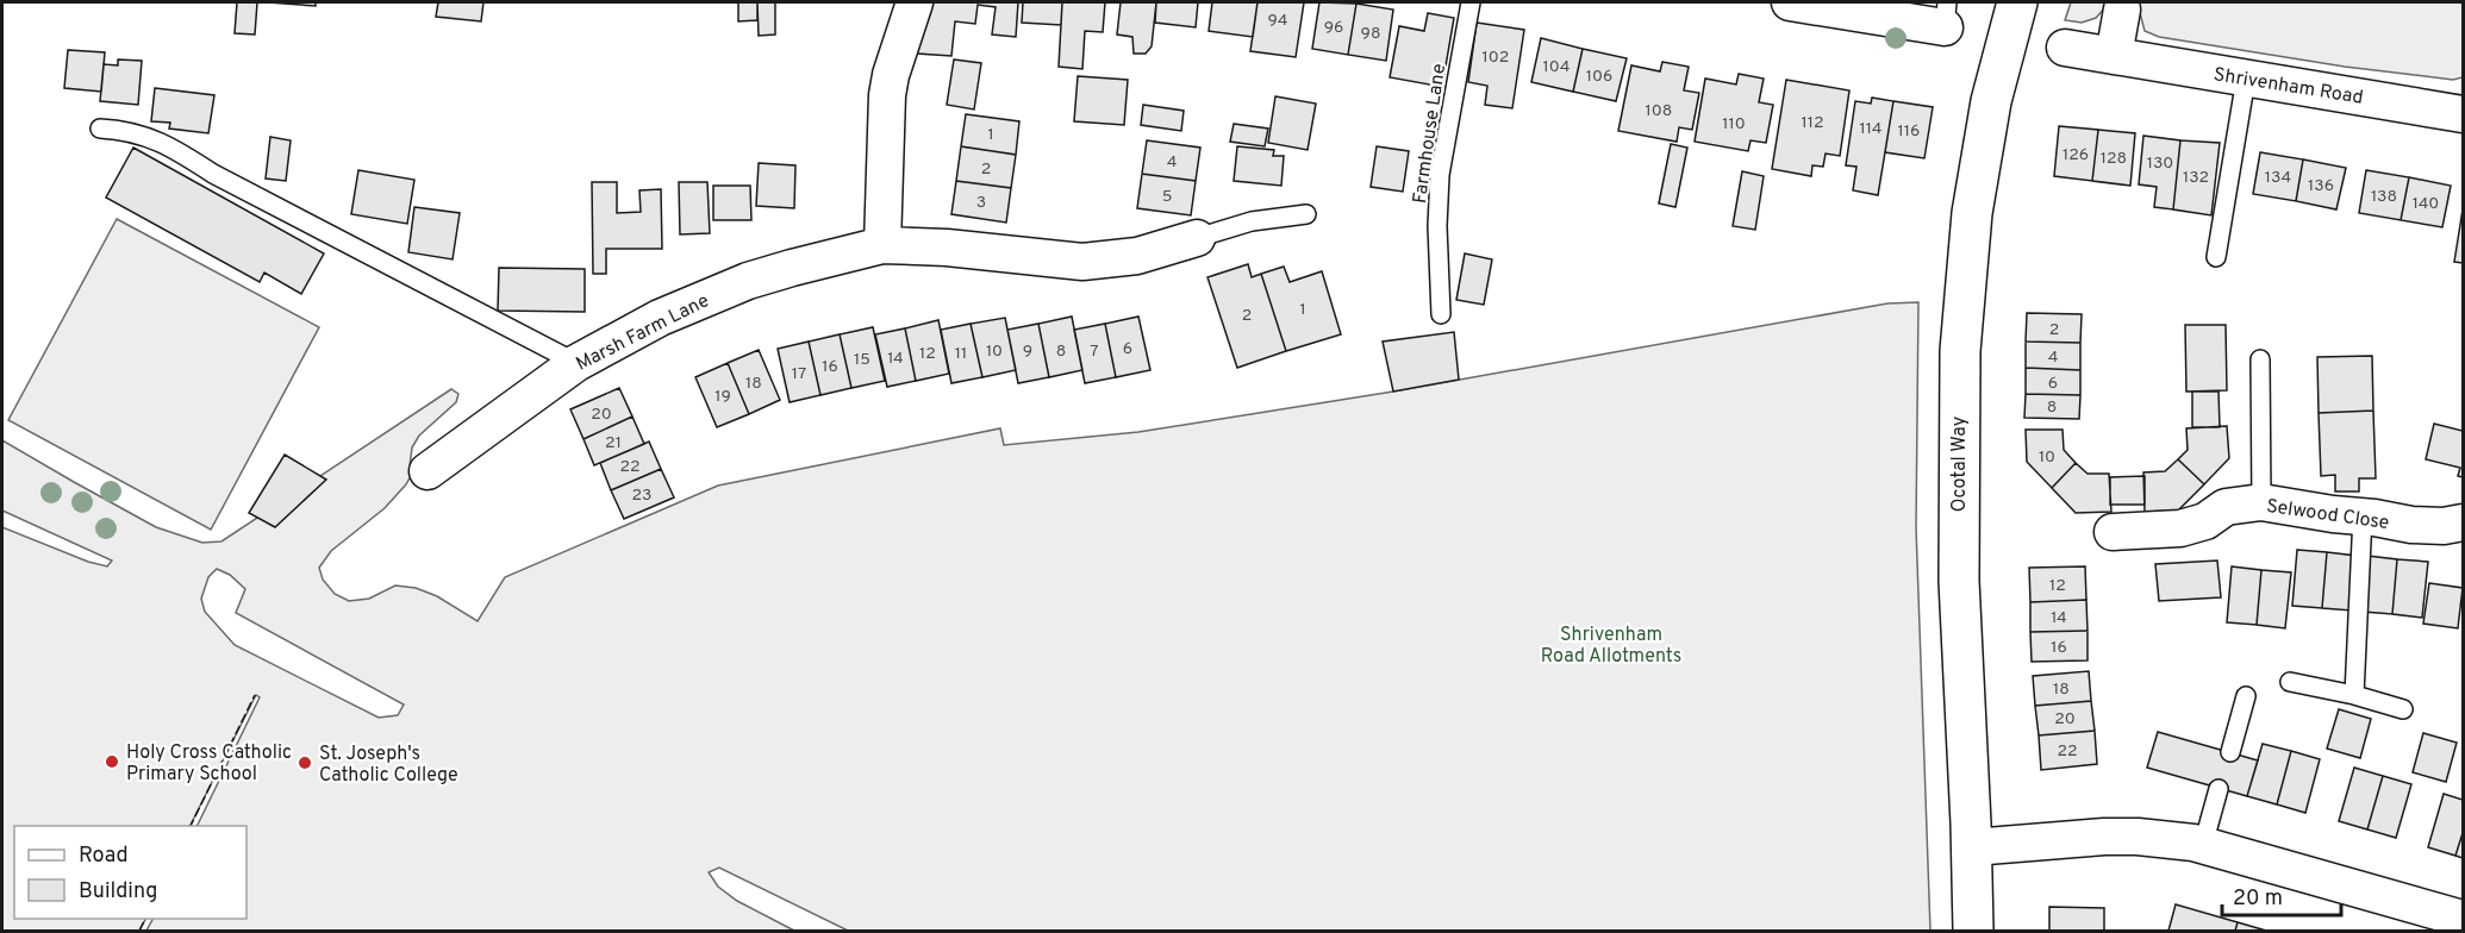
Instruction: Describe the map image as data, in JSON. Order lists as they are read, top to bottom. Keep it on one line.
{"streets":{"main road":["Ocotal Way"],"street":["Shrivenham Road","Marsh Farm Lane","Selwood Close"],"lane":["Farmhouse Lane"]},"parks":["Shrivenham Road Allotments"],"places":["Holy Cross Catholic Primary School","St. Joseph's Catholic College"],"house_numbers":["94","96","98","102","104","106","108","112","110","114","116","1","126","128","4","130","2","132","134","136","5","138","3","140","1","2","2","6","10","9","8","7","12","11","4","14","15","16","17","18","6","19","8","20","21","10","22","23","12","14","16","18","20","22"],"legend":["Road","Building"],"scale_bar":"20 m"}
